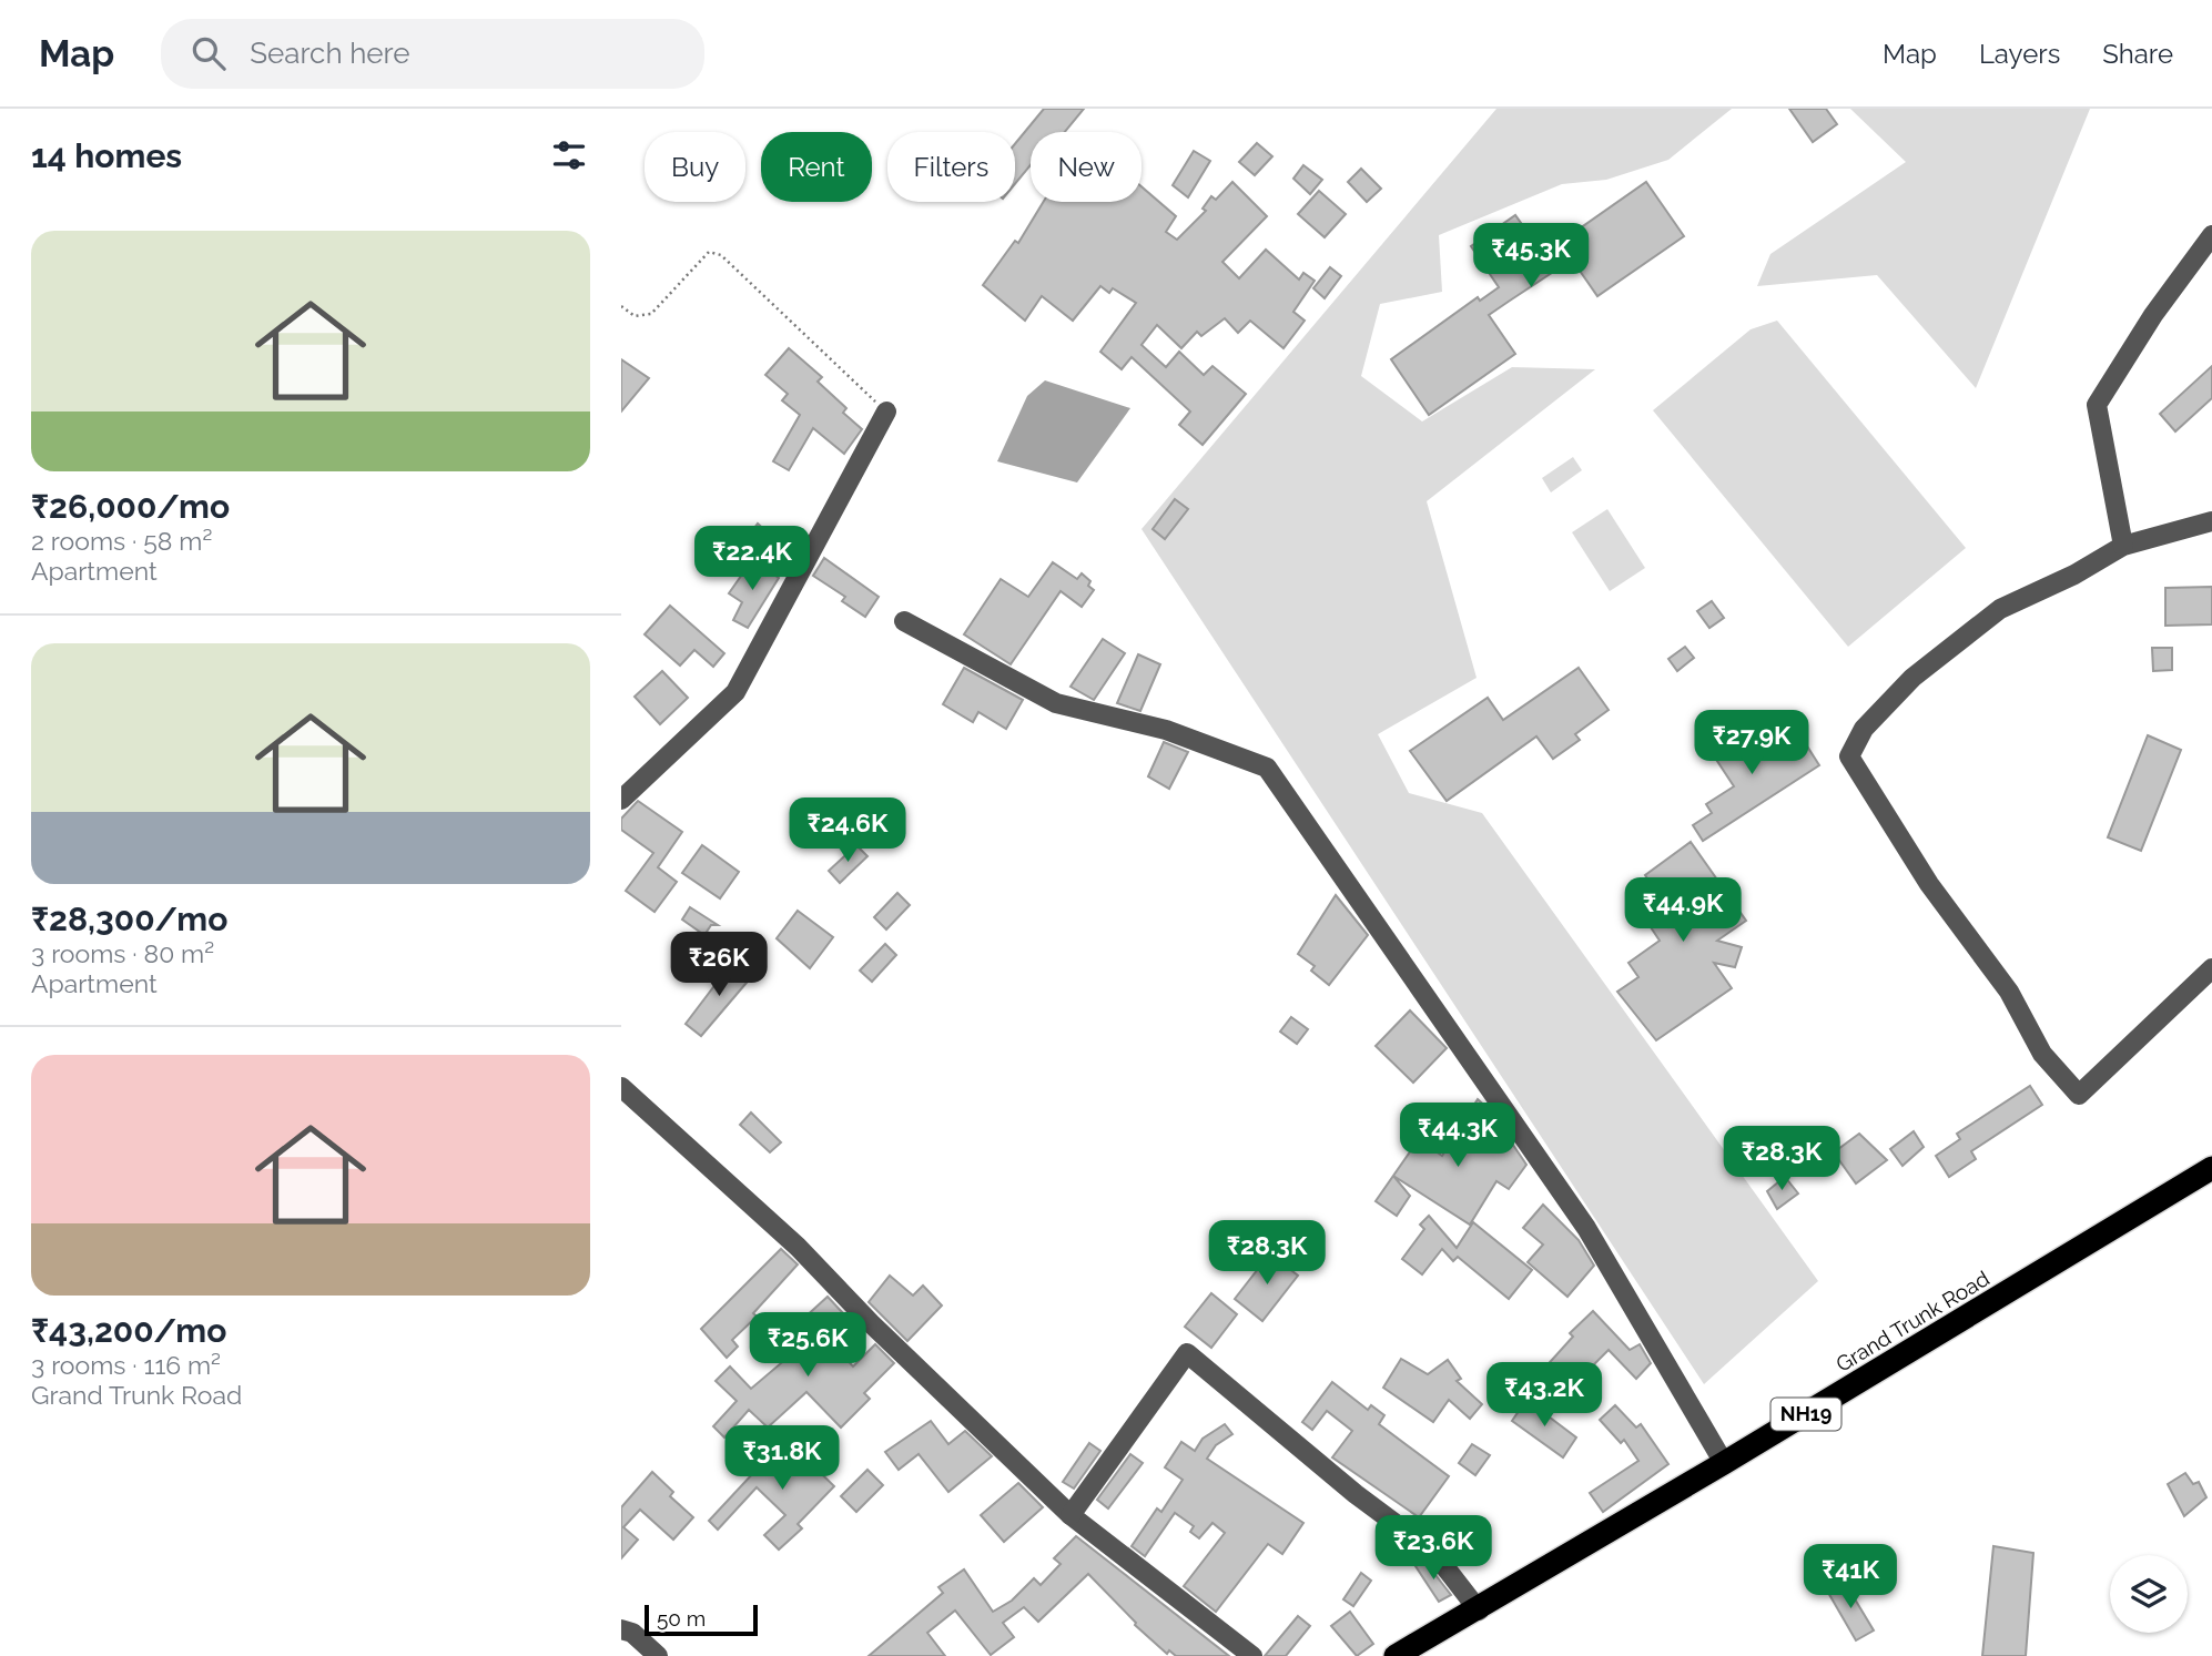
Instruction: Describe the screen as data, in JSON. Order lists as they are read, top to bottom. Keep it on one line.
{"streets":{"highway":["Grand Trunk Road","NH19"]},"scale_bar":"50 m","page":{"header":"Map","search":"Search here","nav":["Map","Layers","Share"],"heading":"14 homes","chip":["Buy","Rent","Filters","New"],"list":[{"name":"₹26,000/mo","note":"2 rooms · 58 m² · Apartment"},{"name":"₹28,300/mo","note":"3 rooms · 80 m² · Apartment"},{"name":"₹43,200/mo","note":"3 rooms · 116 m² · Grand Trunk Road"}],"price":["₹45.3K","₹22.4K","₹27.9K","₹24.6K","₹44.9K","₹26K","₹44.3K","₹28.3K","₹28.3K","₹25.6K","₹43.2K","₹31.8K","₹23.6K","₹41K"],"scale":"50 m"}}
